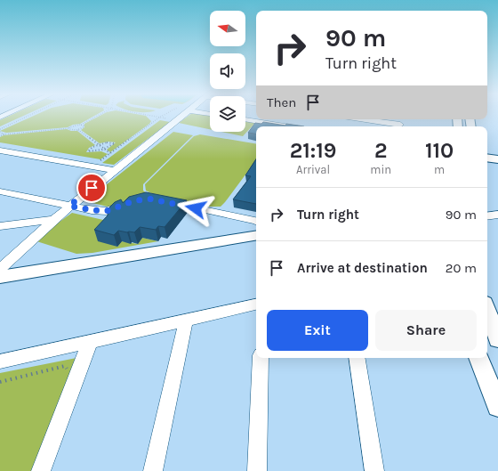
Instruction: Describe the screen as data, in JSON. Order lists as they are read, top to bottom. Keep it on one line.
{"north":"left","page":{"turn":["90 m","Turn right"],"then":"Then","eta":["21:19","Arrival","2","min","110","m"],"list":[{"name":"Turn right","value":"90 m"},{"name":"Arrive at destination","value":"20 m"}],"buttons":["Exit","Share"]}}
